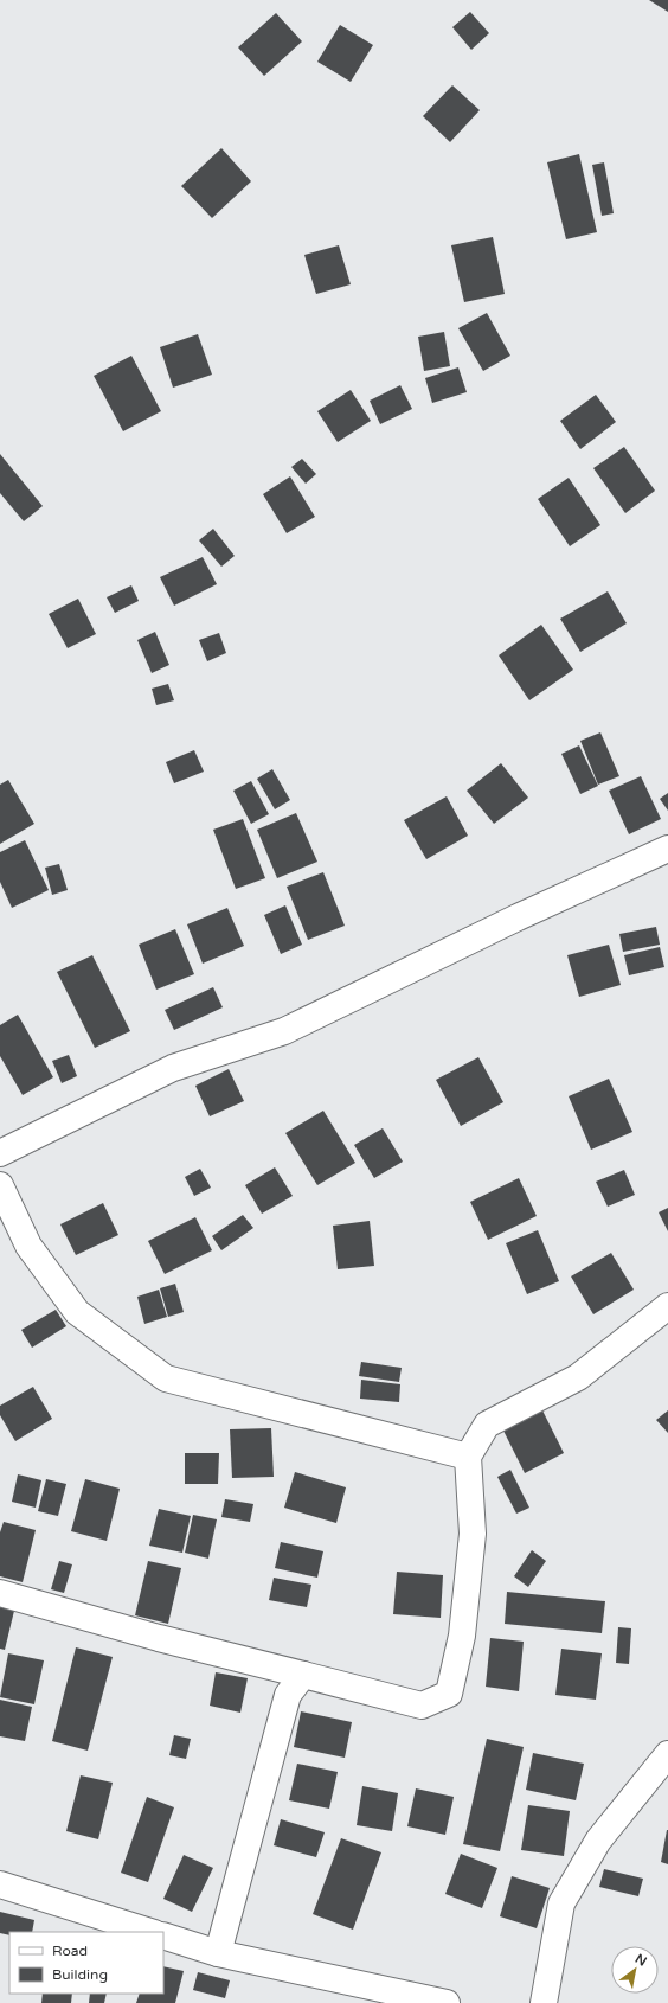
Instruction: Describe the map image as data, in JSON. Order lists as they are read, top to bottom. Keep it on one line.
{"legend":["Road","Building"],"north":"top right"}
